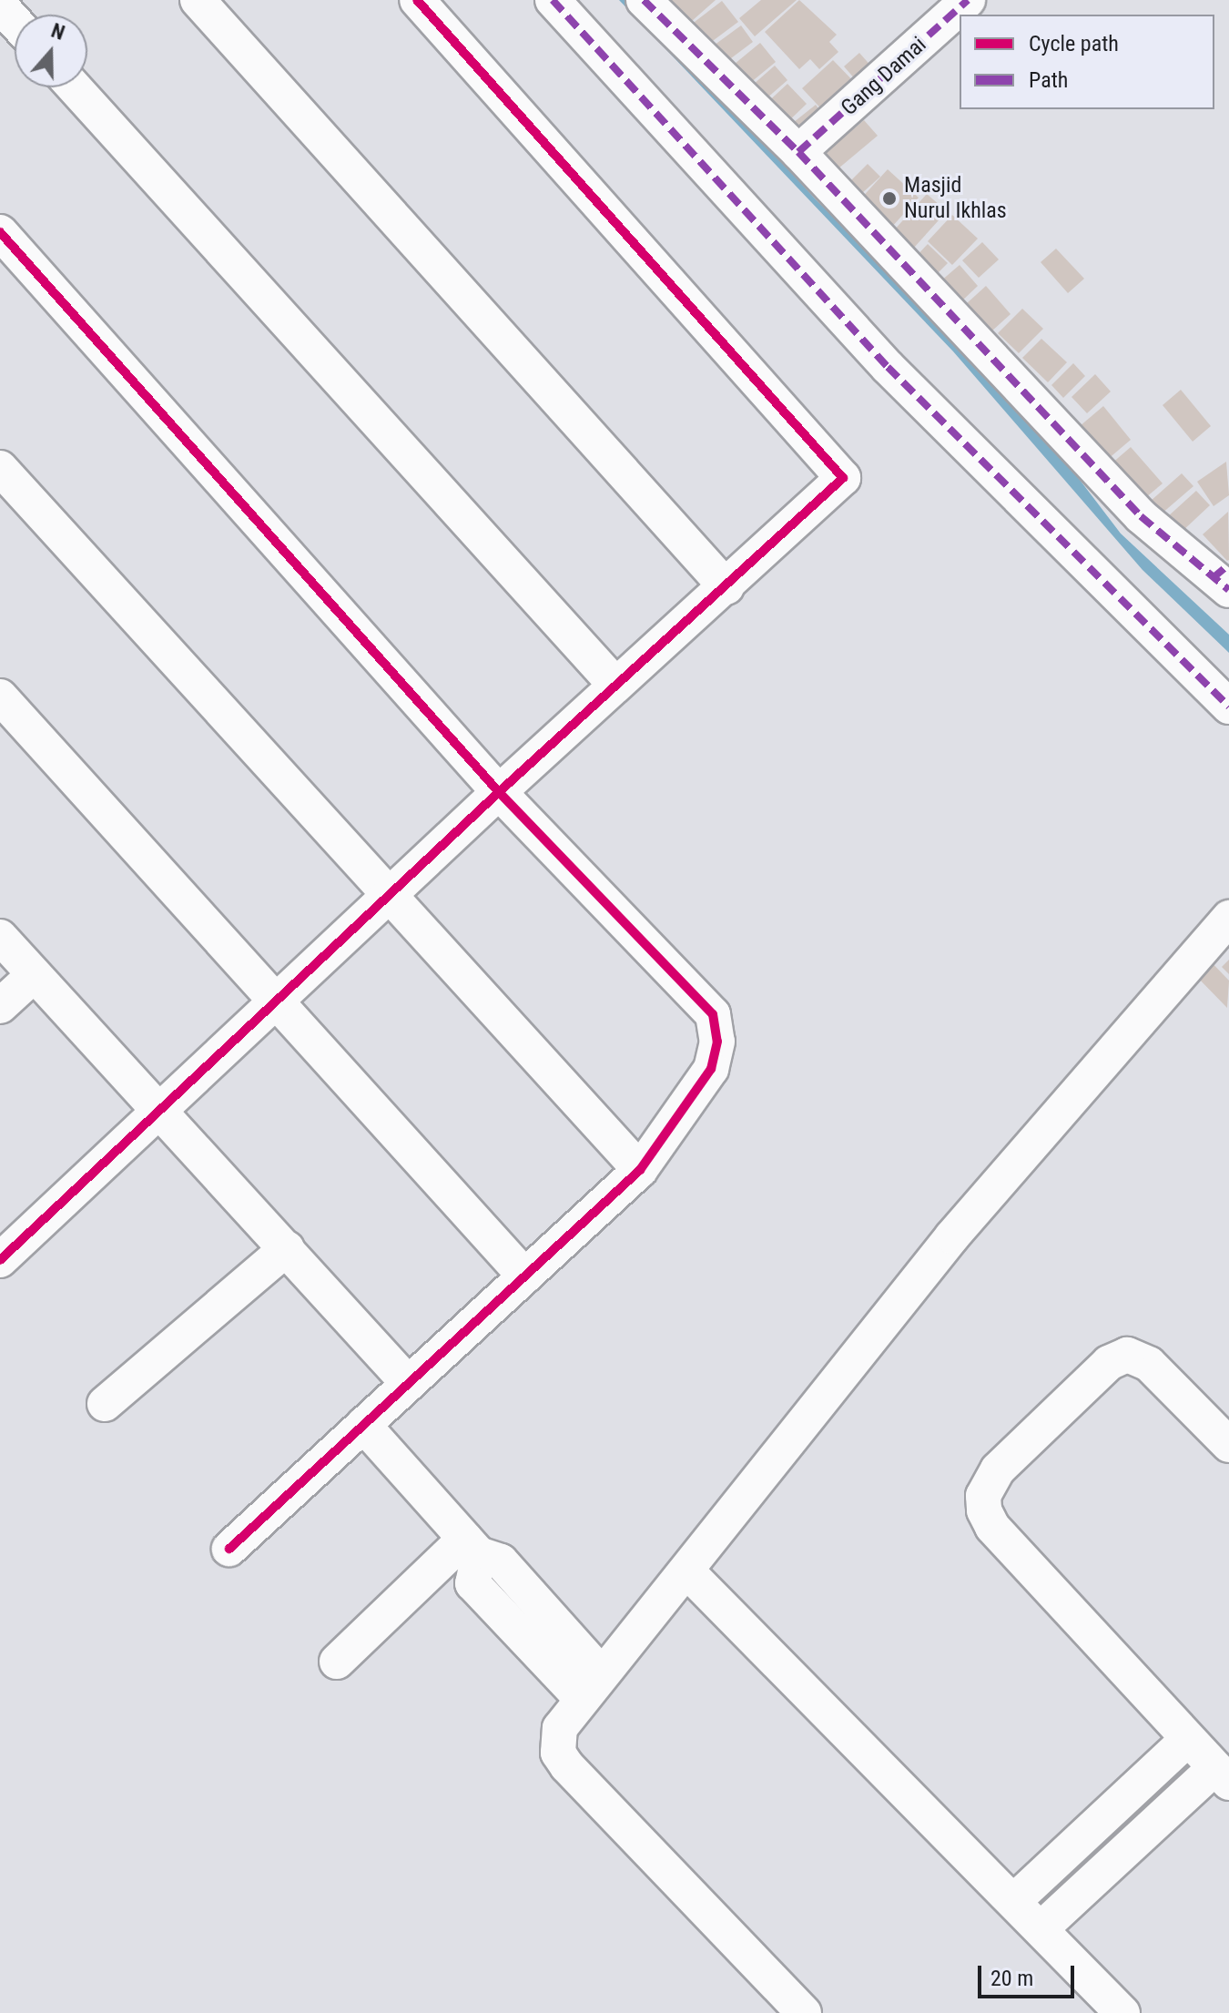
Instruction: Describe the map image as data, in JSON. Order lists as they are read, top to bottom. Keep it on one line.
{"streets":{"street":["Gang Damai"]},"places":["Masjid Nurul Ikhlas"],"legend":["Cycle path","Path"],"scale_bar":"20 m","north":"top"}
